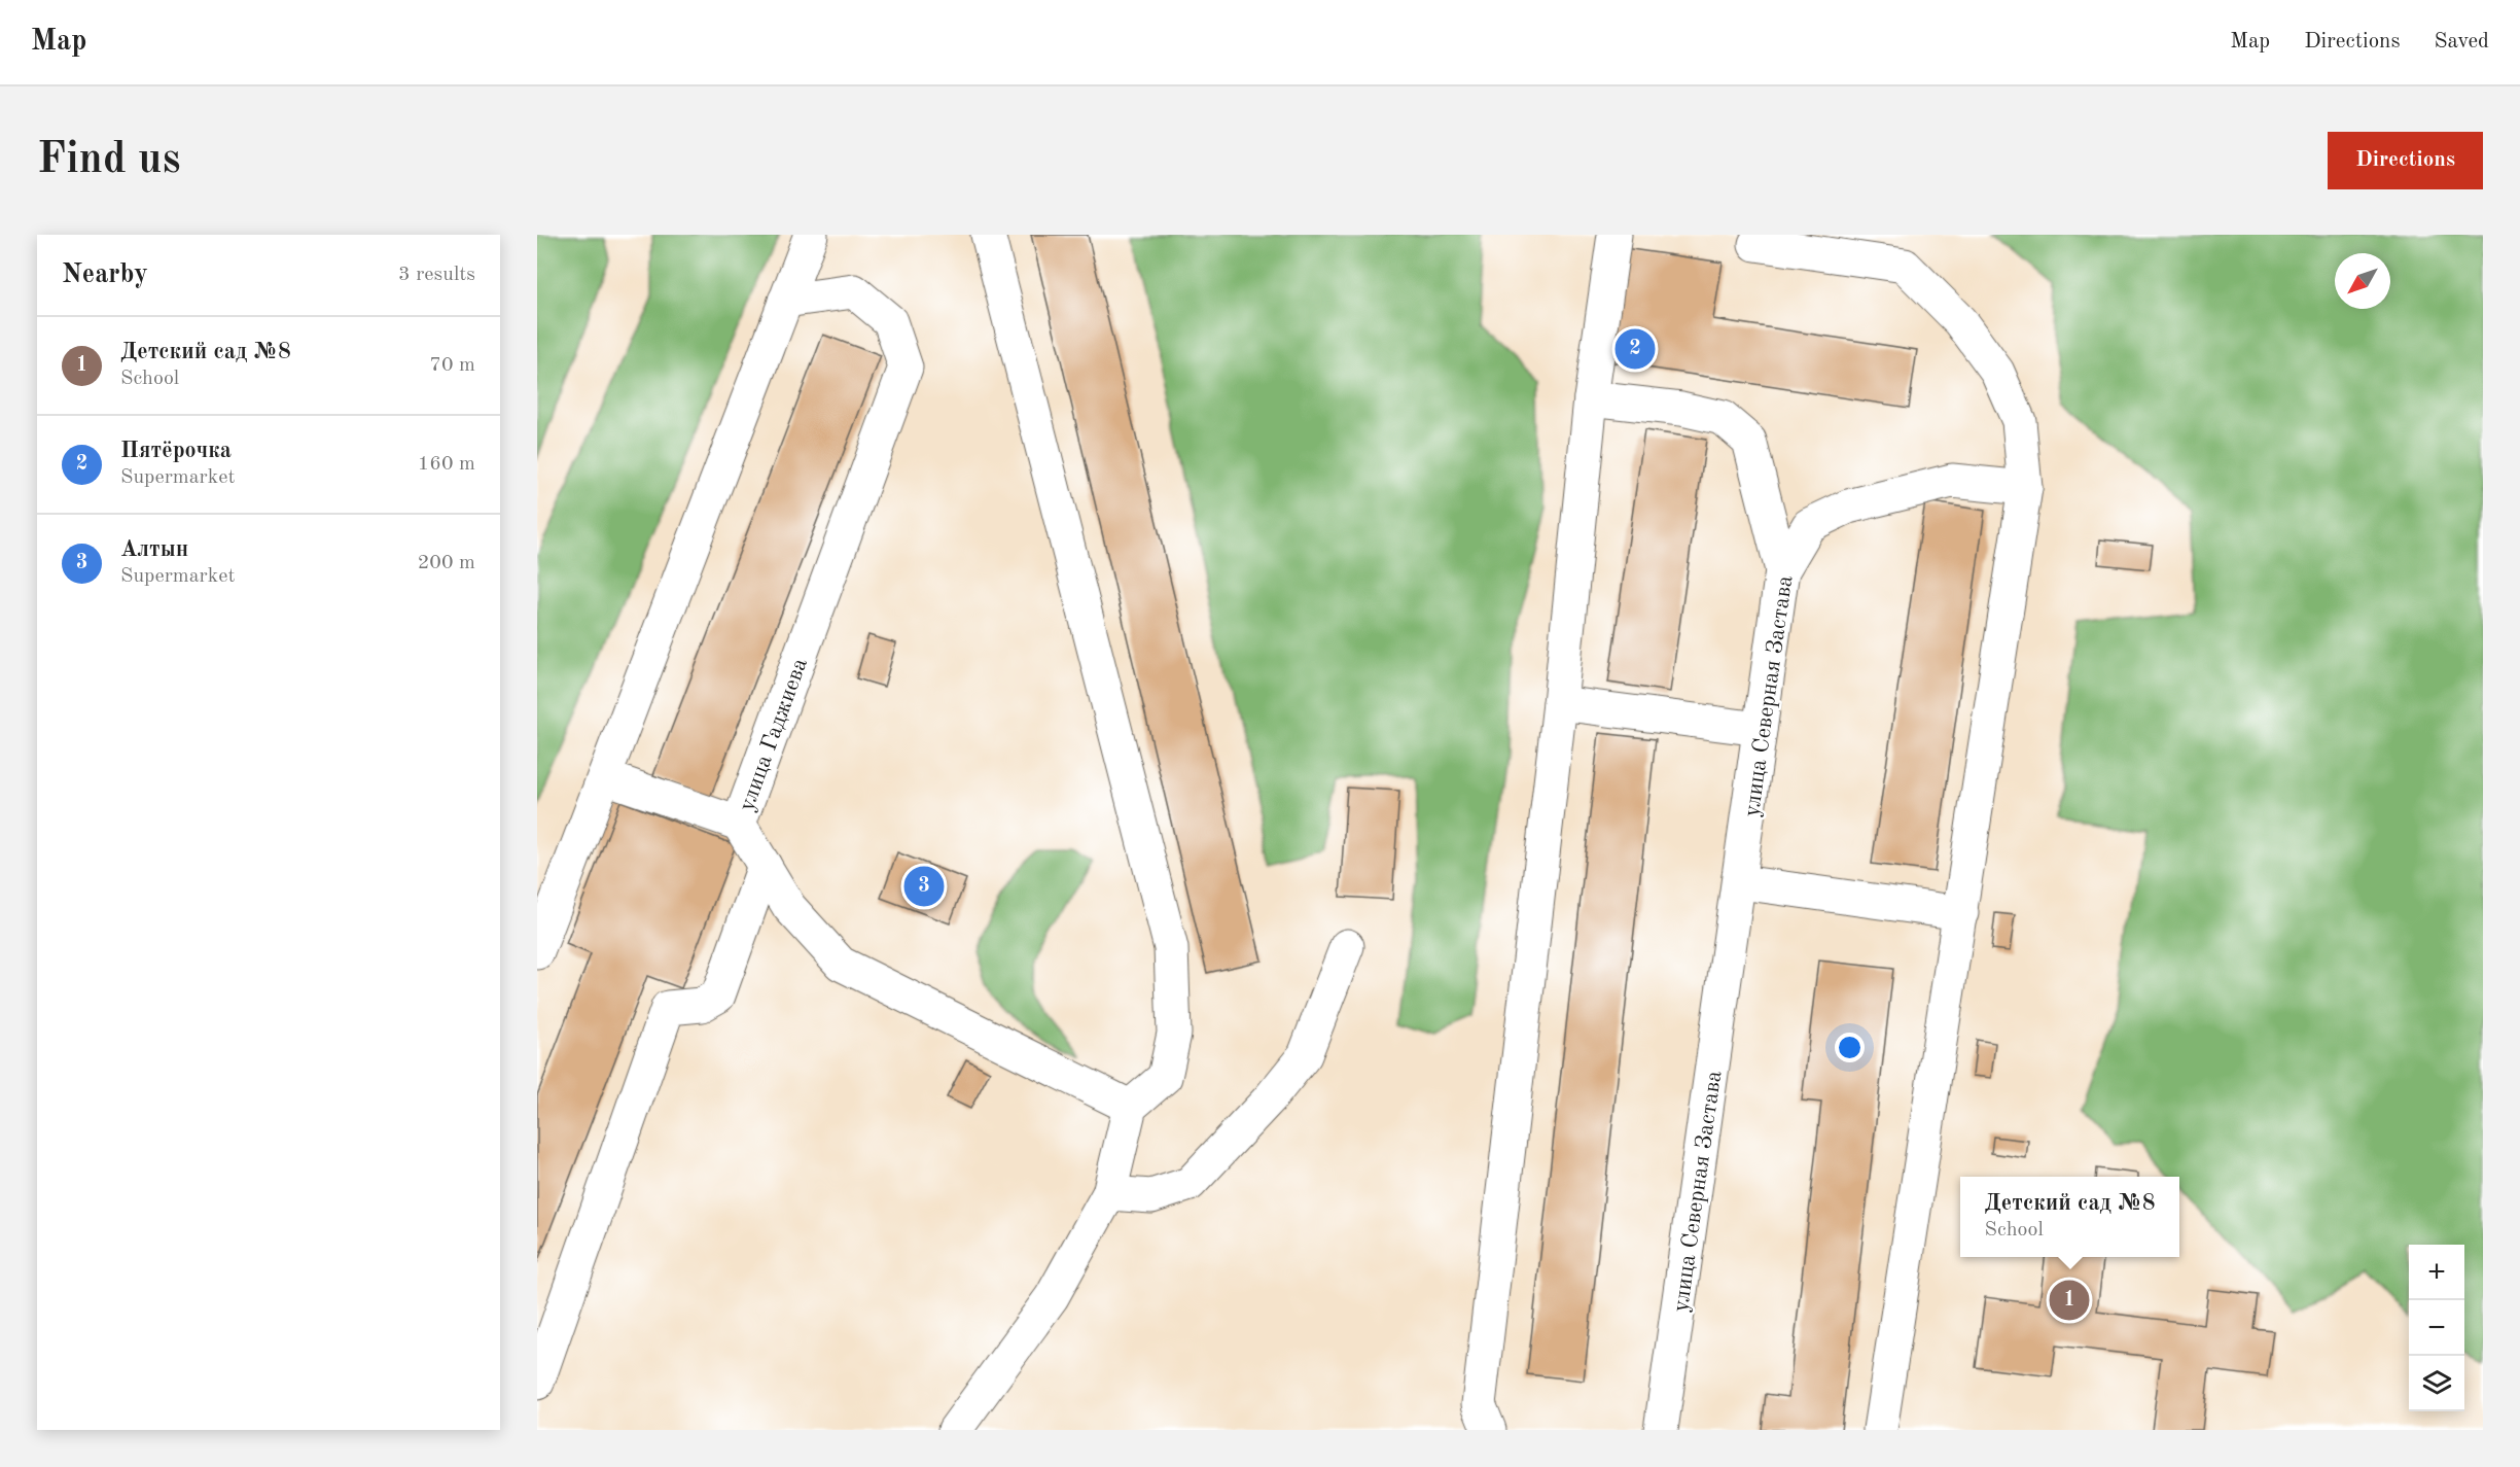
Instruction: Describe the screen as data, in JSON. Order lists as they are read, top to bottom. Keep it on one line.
{"streets":{"street":["улица Северная Застава","улица Гаджиева"]},"north":"bottom left","page":{"header":"Map","nav":["Map","Directions","Saved"],"buttons":"Directions","title":"Find us","heading":["Nearby","3 results"],"list":[{"mark":"1","name":"Детский сад №8","note":"School","value":"70 m"},{"mark":"2","name":"Пятёрочка","note":"Supermarket","value":"160 m"},{"mark":"3","name":"Алтын","note":"Supermarket","value":"200 m"}],"pins":["2","3","1"],"popup":["Детский сад №8","School"],"map_buttons":["+","−"]}}
